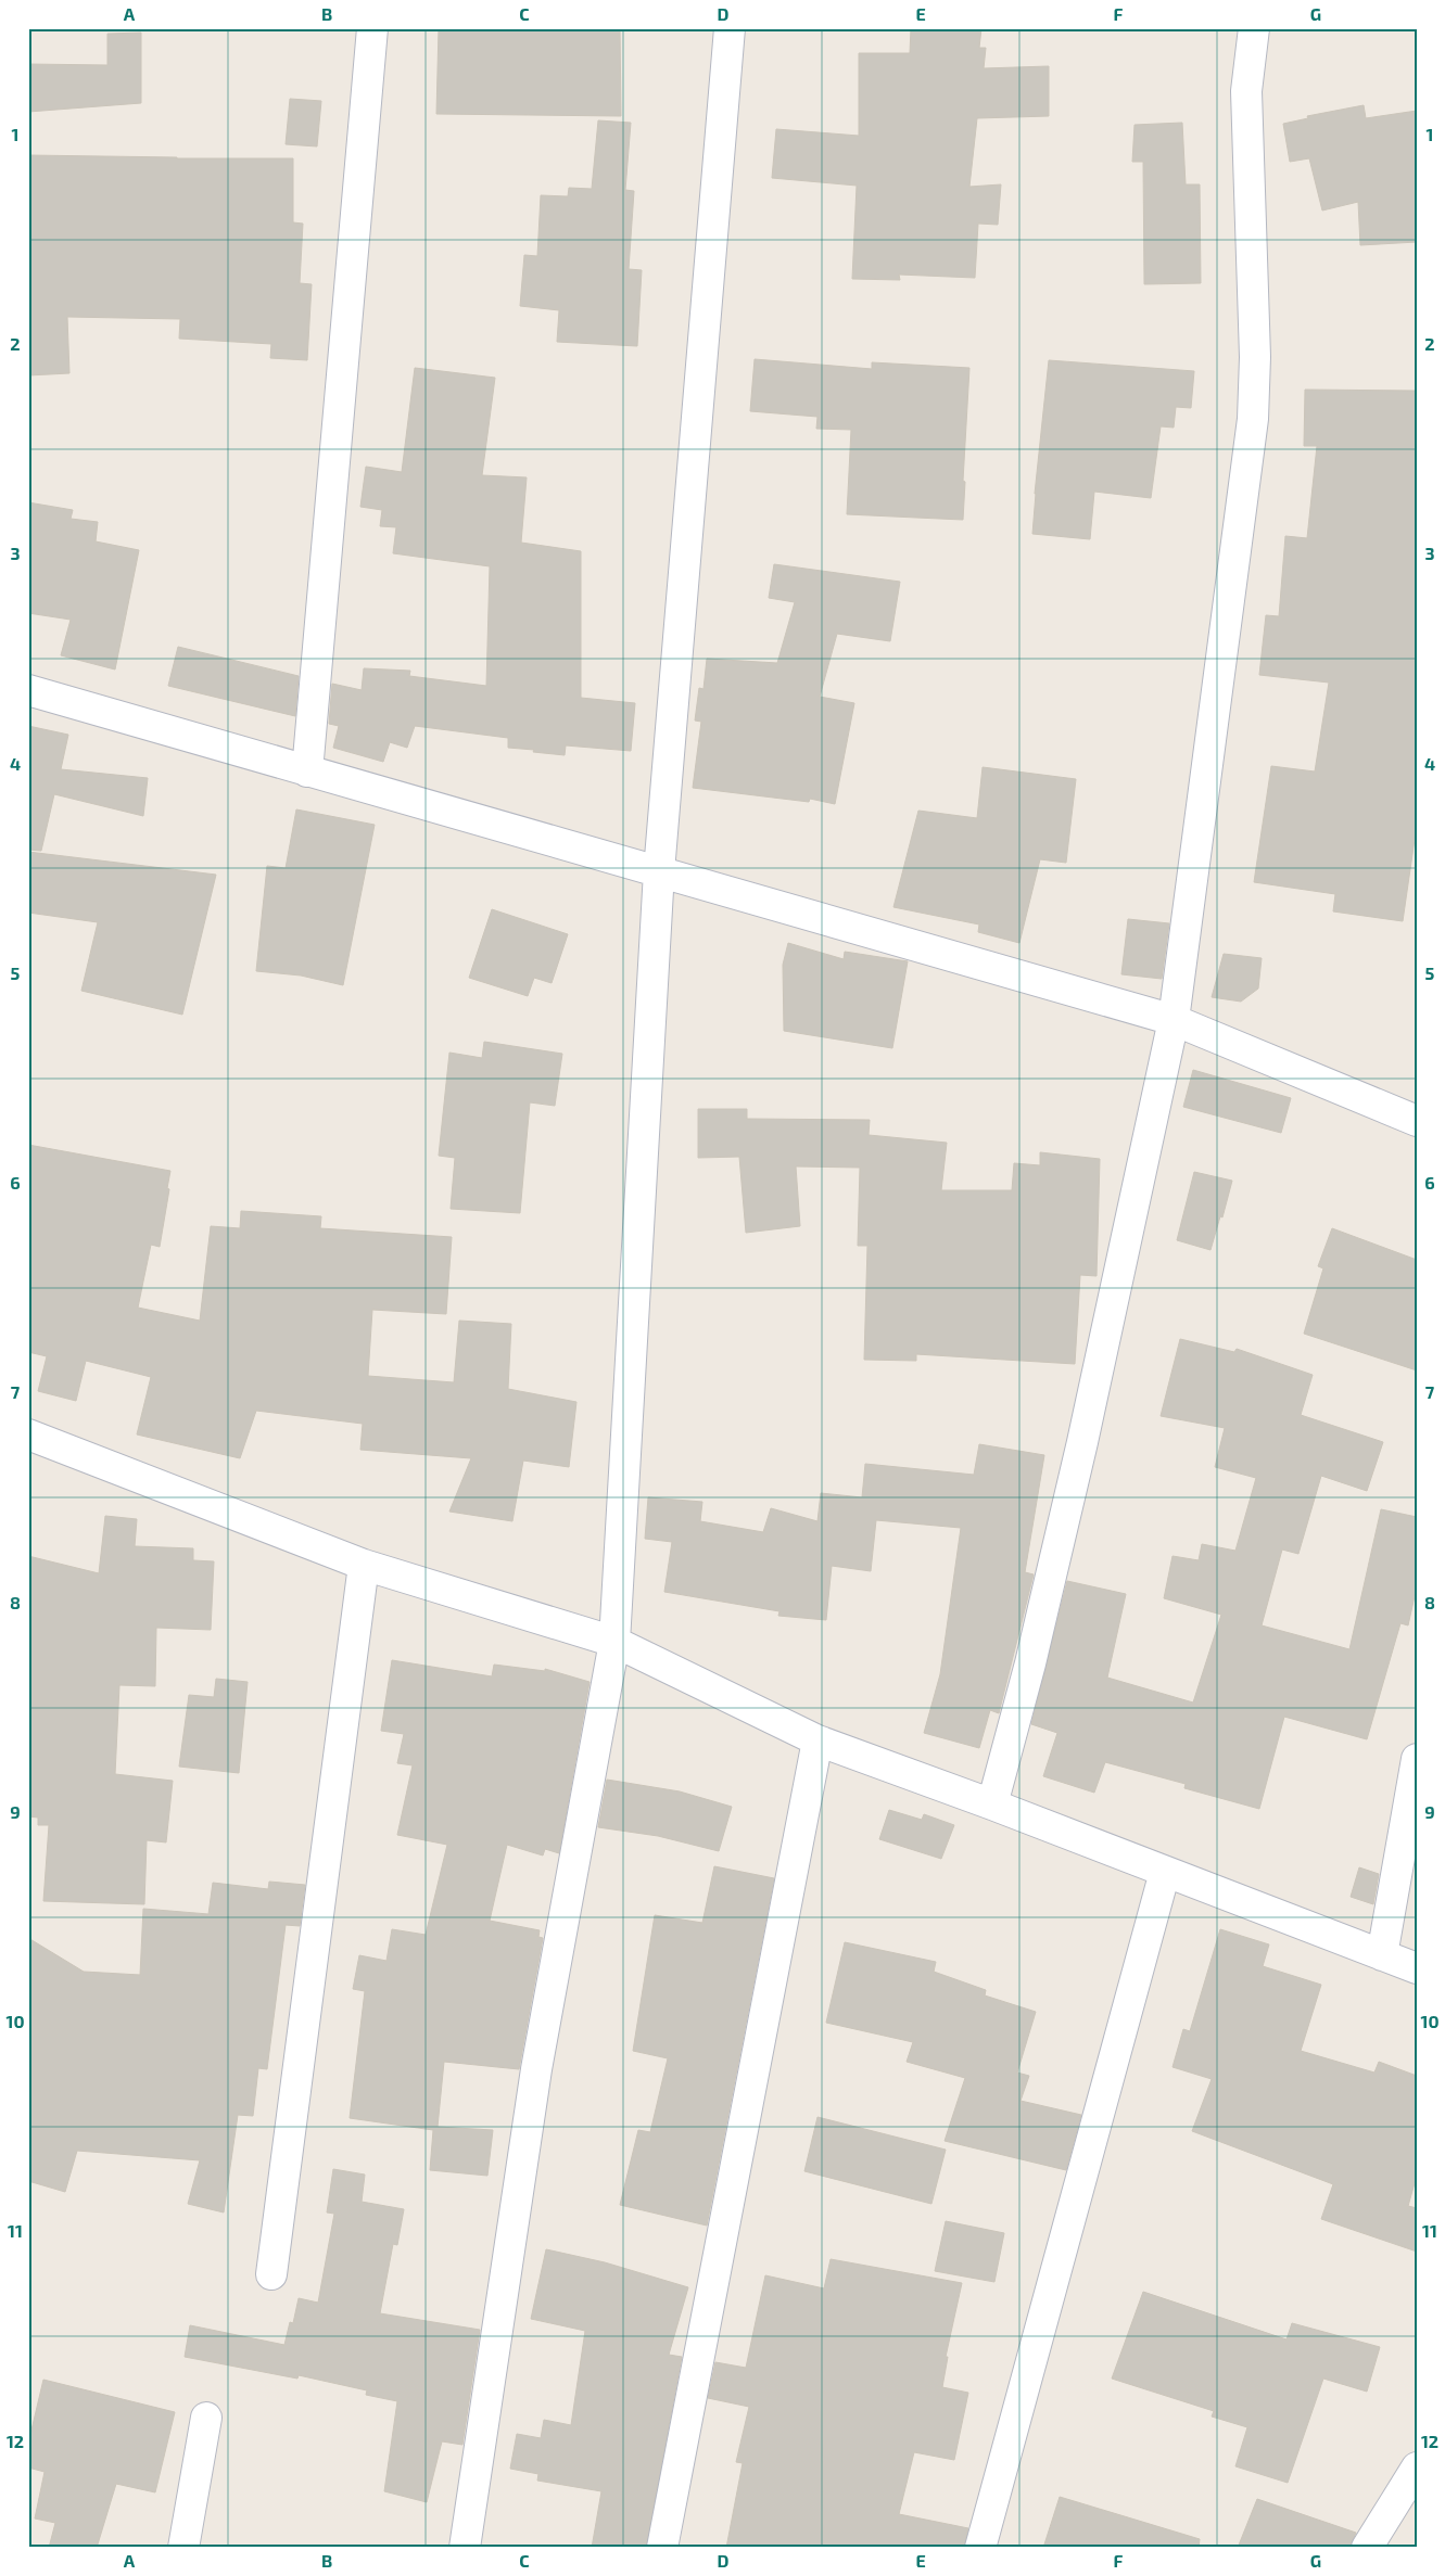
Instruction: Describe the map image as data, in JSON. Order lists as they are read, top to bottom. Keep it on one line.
{"grid":{"columns":["A","B","C","D","E","F","G"],"rows":["1","2","3","4","5","6","7","8","9","10","11","12"]}}
